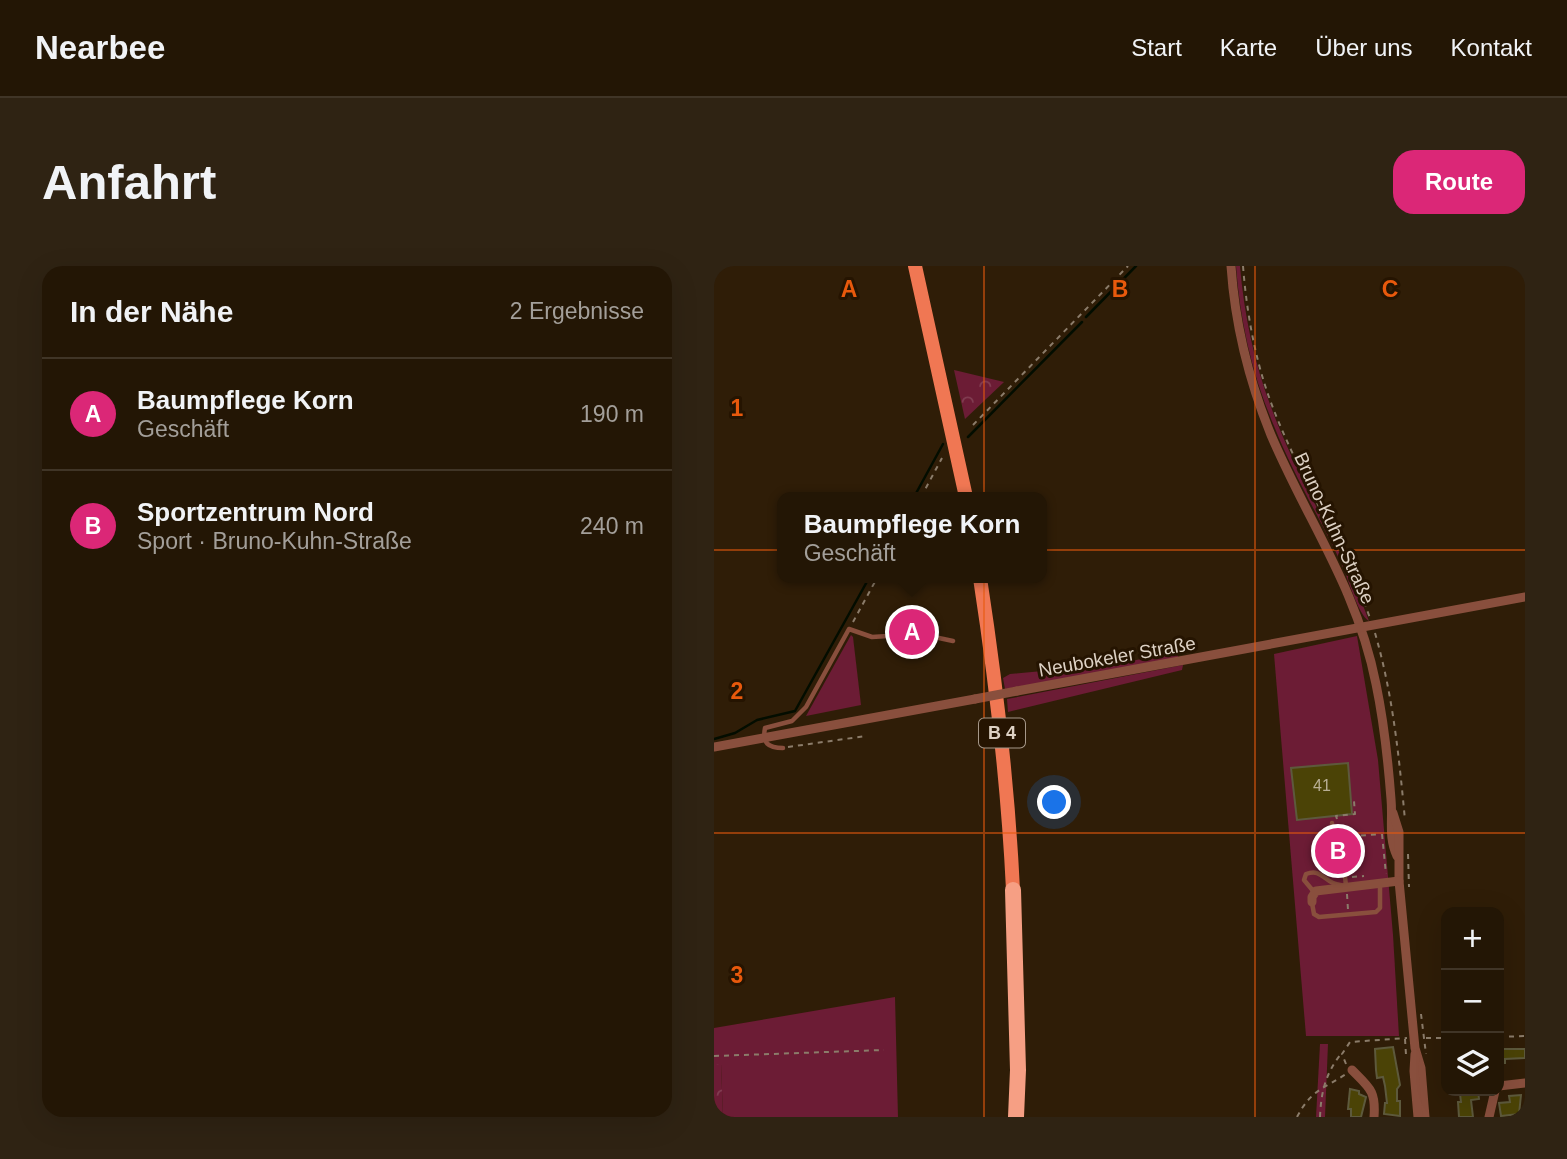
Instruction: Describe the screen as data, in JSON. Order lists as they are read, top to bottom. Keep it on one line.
{"streets":{"highway":["B 4"],"street":["Bruno-Kuhn-Straße","Neubokeler Straße"]},"crossings":[["Bruno-Kuhn-Straße","Neubokeler Straße"]],"house_numbers":["41"],"page":{"header":"Nearbee","nav":["Start","Karte","Über uns","Kontakt"],"buttons":"Route","title":"Anfahrt","heading":["In der Nähe","2 Ergebnisse"],"list":[{"mark":"A","name":"Baumpflege Korn","note":"Geschäft","value":"190 m"},{"mark":"B","name":"Sportzentrum Nord","note":"Sport · Bruno-Kuhn-Straße","value":"240 m"}],"popup":["Baumpflege Korn","Geschäft"],"pins":["A","B"],"map_buttons":["+","−"]},"grid":{"columns":["A","B","C"],"rows":["1","2","3"]}}
